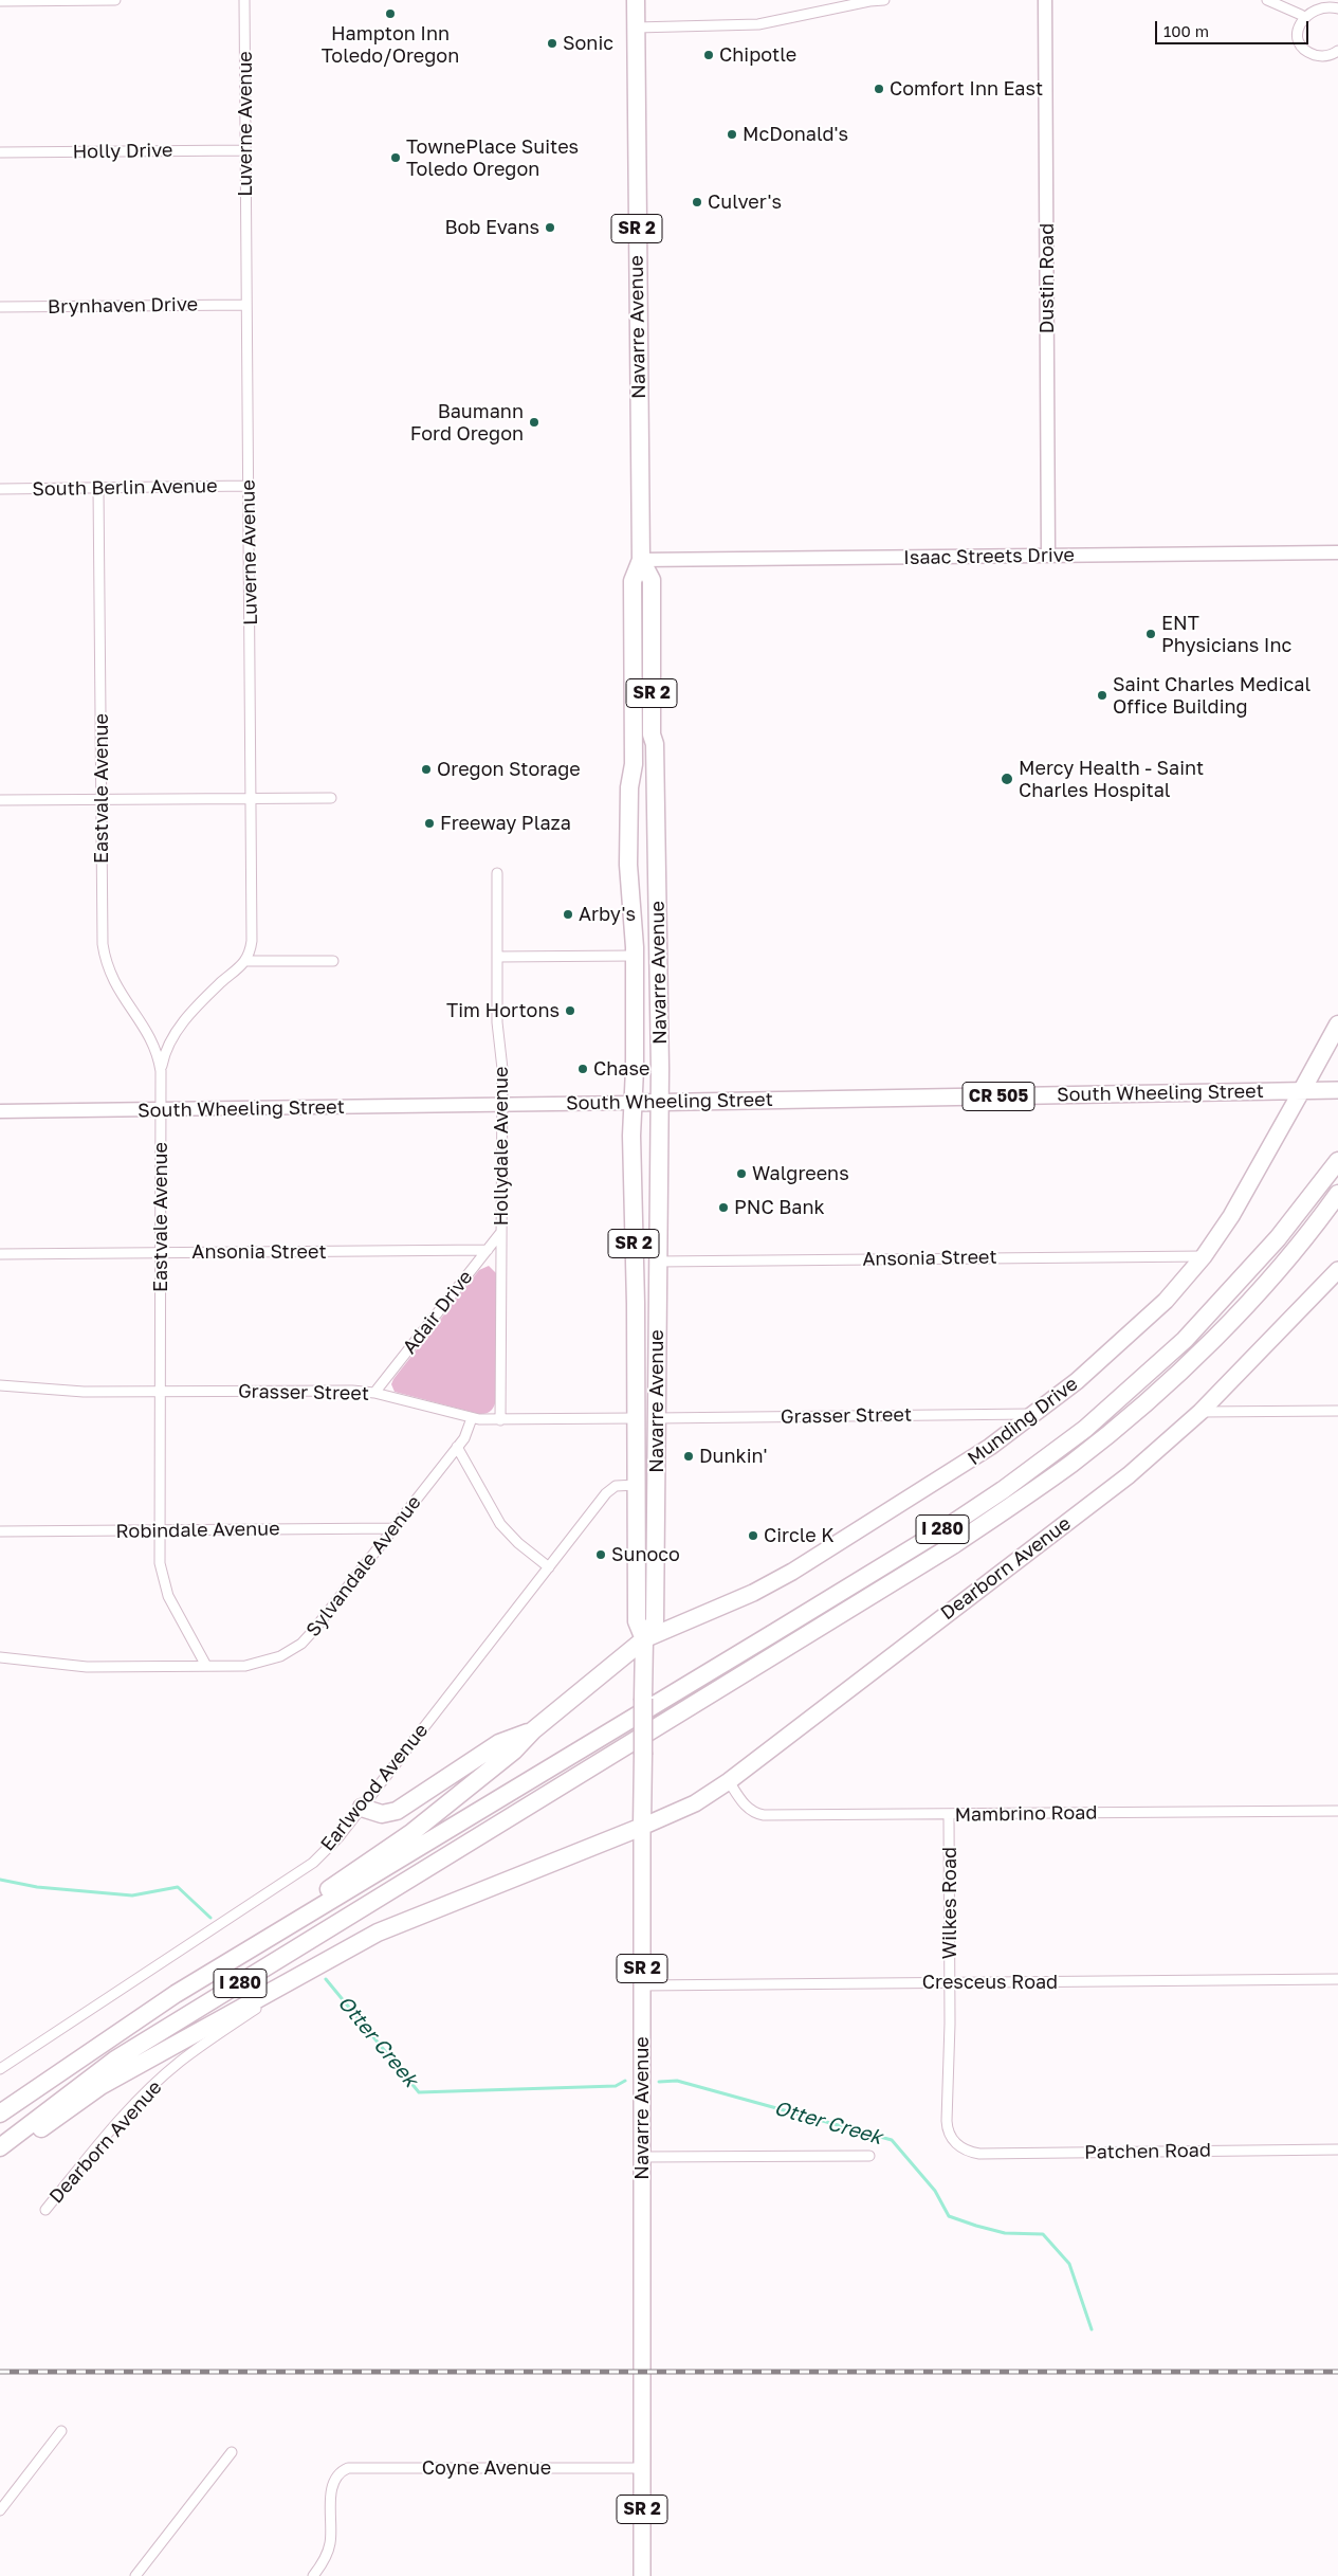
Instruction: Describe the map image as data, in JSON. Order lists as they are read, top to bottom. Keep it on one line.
{"streets":{"highway":["SR 2","Navarre Avenue","I 280"],"main road":["South Wheeling Street","CR 505","Munding Drive","Dearborn Avenue"],"street":["Luverne Avenue","Holly Drive","Dustin Road","Brynhaven Drive","South Berlin Avenue","Isaac Streets Drive","Eastvale Avenue","Hollydale Avenue","Ansonia Street","Adair Drive","Grasser Street","Robindale Avenue","Sylvandale Avenue","Earlwood Avenue","Mambrino Road","Wilkes Road","Cresceus Road","Patchen Road","Coyne Avenue"]},"crossings":[["Luverne Avenue","Holly Drive"],["Luverne Avenue","Brynhaven Drive"],["Luverne Avenue","South Berlin Avenue"],["Dustin Road","Isaac Streets Drive"],["Navarre Avenue","Isaac Streets Drive"],["Navarre Avenue","South Wheeling Street"],["Navarre Avenue","Ansonia Street"],["Navarre Avenue","Grasser Street"],["Navarre Avenue","Munding Drive"],["Navarre Avenue","Dearborn Avenue"],["Navarre Avenue","Earlwood Avenue"],["Navarre Avenue","Cresceus Road"],["Navarre Avenue","Coyne Avenue"],["South Berlin Avenue","Eastvale Avenue"],["Eastvale Avenue","South Wheeling Street"],["Eastvale Avenue","Ansonia Street"],["Eastvale Avenue","Grasser Street"],["Eastvale Avenue","Robindale Avenue"],["Eastvale Avenue","Sylvandale Avenue"],["South Wheeling Street","Hollydale Avenue"],["South Wheeling Street","Munding Drive"],["Hollydale Avenue","Adair Drive"],["Hollydale Avenue","Grasser Street"],["Ansonia Street","Adair Drive"],["Ansonia Street","Munding Drive"],["Adair Drive","Grasser Street"],["Grasser Street","Munding Drive"],["Grasser Street","Sylvandale Avenue"],["Robindale Avenue","Sylvandale Avenue"],["Dearborn Avenue","Mambrino Road"],["Mambrino Road","Wilkes Road"],["Wilkes Road","Cresceus Road"],["Wilkes Road","Patchen Road"]],"water":["Otter Creek"],"places":["Hampton Inn Toledo/Oregon","Sonic","Chipotle","Comfort Inn East","McDonald's","TownePlace Suites Toledo Oregon","Culver's","Bob Evans","Baumann Ford Oregon","ENT Physicians Inc","Saint Charles Medical Office Building","Oregon Storage","Mercy Health - Saint Charles Hospital","Freeway Plaza","Arby's","Tim Hortons","Chase","Walgreens","PNC Bank","Dunkin'","Circle K","Sunoco"],"scale_bar":"100 m"}
